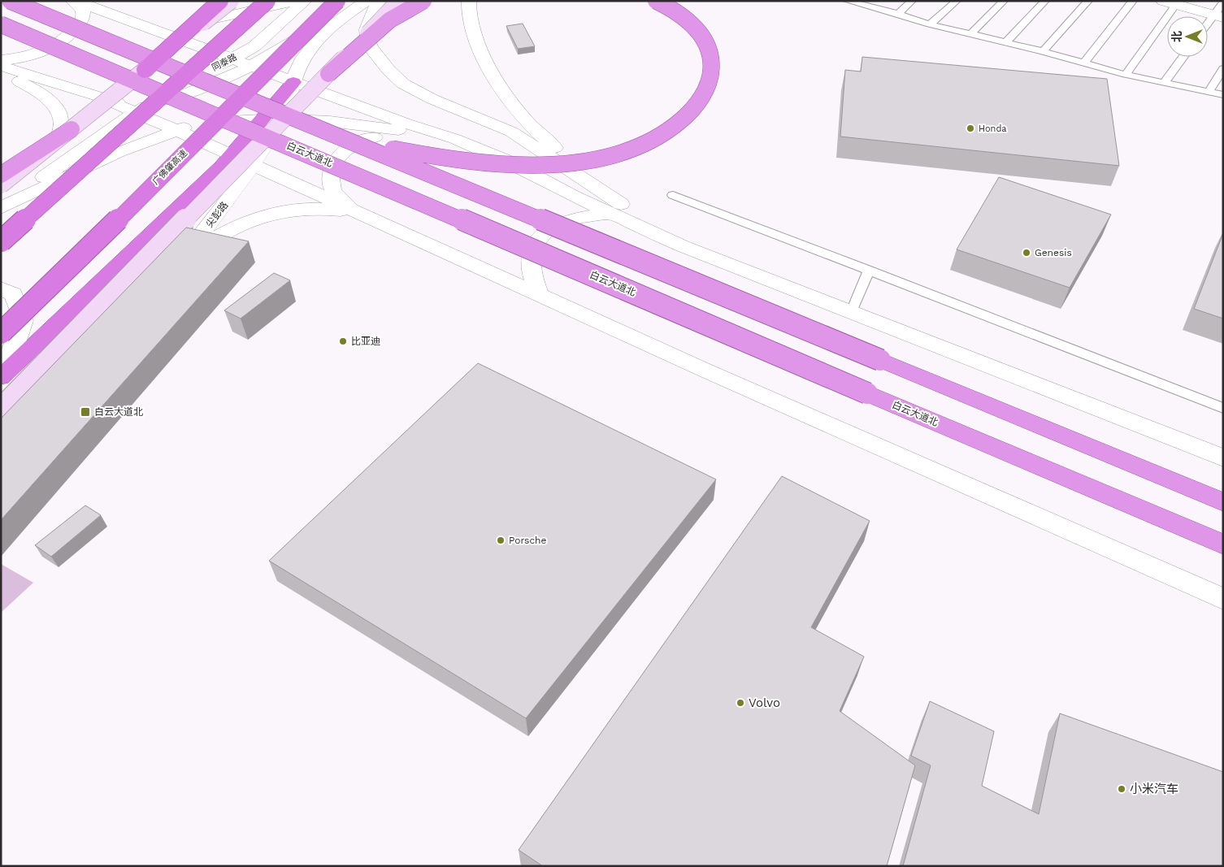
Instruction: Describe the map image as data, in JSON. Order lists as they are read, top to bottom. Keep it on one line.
{"streets":{"highway":["白云大道北","广佛肇高速"],"street":["同泰路","尖彭路"]},"places":{"other":["Honda","Genesis","比亚迪","Porsche","Volvo","小米汽车"],"transit":["白云大道北"]},"north":"left"}
